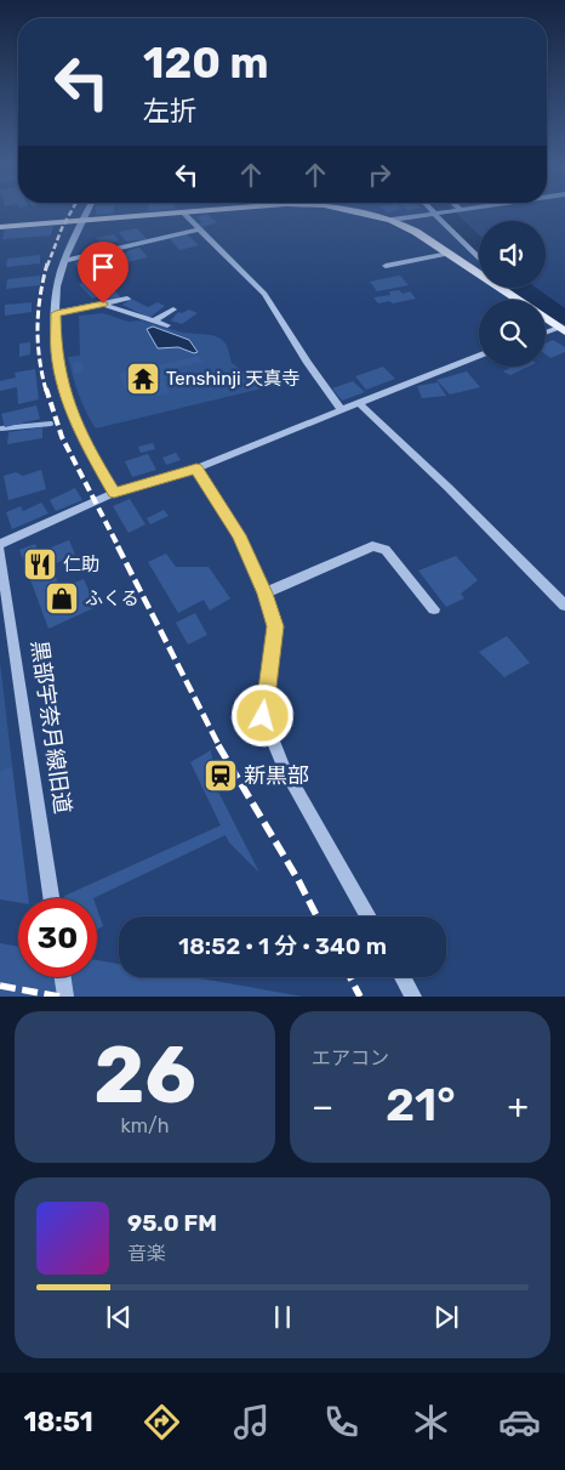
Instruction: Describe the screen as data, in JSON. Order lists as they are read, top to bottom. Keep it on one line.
{"streets":{"street":["黒部宇奈月線旧道"]},"places":{"temple":["Tenshinji 天真寺"],"restaurant":["仁助"],"shop":["ふくる"],"station":["新黒部"]},"page":{"turn":["120 m","左折"],"limit":"30","trip":"18:52 · 1 分 · 340 m","tile":[["26","km/h"],"エアコン"],"heat":["−","21°","+"],"song":["95.0 FM","音楽"],"tabs":"18:51"}}
